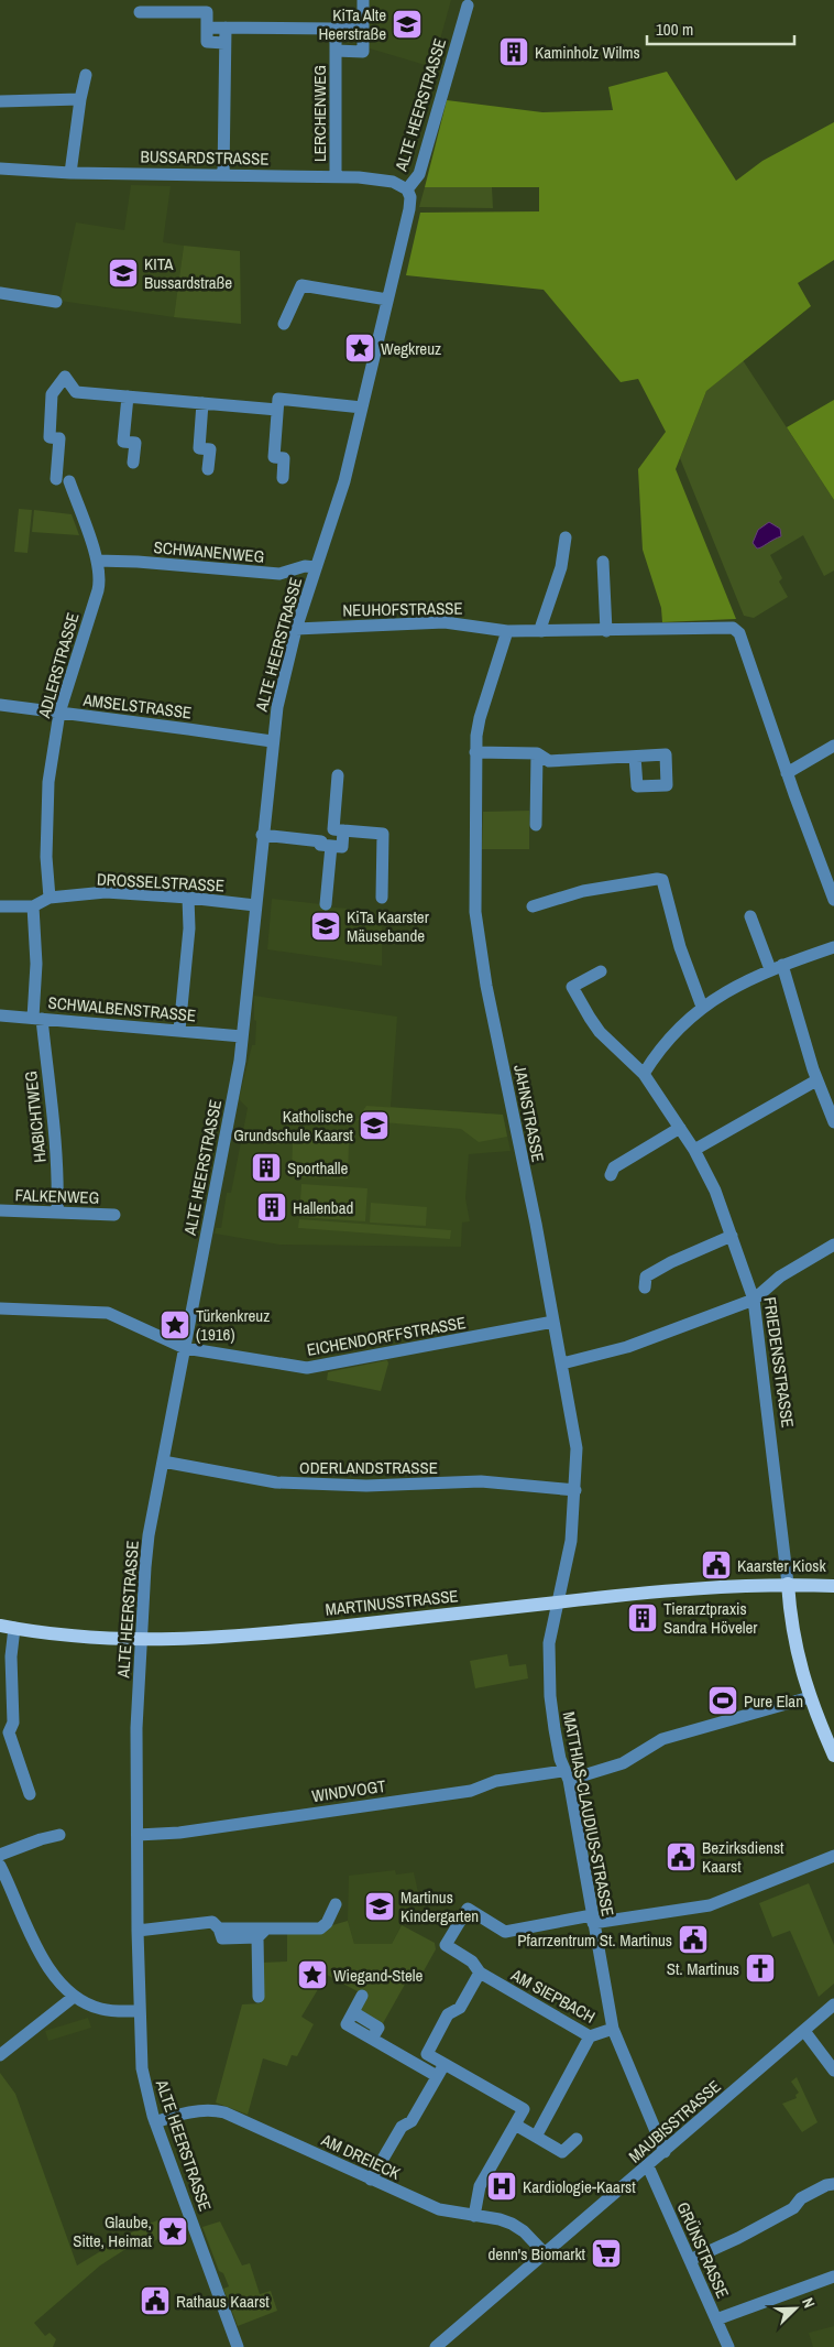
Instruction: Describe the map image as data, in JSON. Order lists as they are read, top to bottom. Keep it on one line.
{"streets":{"main road":["FRIEDENSSTRASSE","MARTINUSSTRASSE"],"street":["ALTE HEERSTRASSE","LERCHENWEG","BUSSARDSTRASSE","SCHWANENWEG","NEUHOFSTRASSE","ADLERSTRASSE","AMSELSTRASSE","DROSSELSTRASSE","SCHWALBENSTRASSE","JAHNSTRASSE","HABICHTWEG","FALKENWEG","EICHENDORFFSTRASSE","ODERLANDSTRASSE","WINDVOGT","MATTHIAS-CLAUDIUS-STRASSE","AM SIEPBACH","MAUBISSTRASSE","AM DREIECK","GRÜNSTRASSE"]},"crossings":[["ALTE HEERSTRASSE","BUSSARDSTRASSE"],["ALTE HEERSTRASSE","SCHWANENWEG"],["ALTE HEERSTRASSE","NEUHOFSTRASSE"],["ALTE HEERSTRASSE","AMSELSTRASSE"],["ALTE HEERSTRASSE","DROSSELSTRASSE"],["ALTE HEERSTRASSE","SCHWALBENSTRASSE"],["ALTE HEERSTRASSE","EICHENDORFFSTRASSE"],["ALTE HEERSTRASSE","ODERLANDSTRASSE"],["ALTE HEERSTRASSE","MARTINUSSTRASSE"],["ALTE HEERSTRASSE","WINDVOGT"],["ALTE HEERSTRASSE","AM DREIECK"],["LERCHENWEG","BUSSARDSTRASSE"],["SCHWANENWEG","ADLERSTRASSE"],["NEUHOFSTRASSE","JAHNSTRASSE"],["ADLERSTRASSE","AMSELSTRASSE"],["ADLERSTRASSE","DROSSELSTRASSE"],["SCHWALBENSTRASSE","HABICHTWEG"],["JAHNSTRASSE","EICHENDORFFSTRASSE"],["JAHNSTRASSE","ODERLANDSTRASSE"],["JAHNSTRASSE","MARTINUSSTRASSE"],["JAHNSTRASSE","MATTHIAS-CLAUDIUS-STRASSE"],["HABICHTWEG","FALKENWEG"],["FRIEDENSSTRASSE","MARTINUSSTRASSE"],["FRIEDENSSTRASSE","WINDVOGT"],["MARTINUSSTRASSE","MATTHIAS-CLAUDIUS-STRASSE"],["WINDVOGT","MATTHIAS-CLAUDIUS-STRASSE"],["MATTHIAS-CLAUDIUS-STRASSE","AM SIEPBACH"],["MATTHIAS-CLAUDIUS-STRASSE","MAUBISSTRASSE"],["MAUBISSTRASSE","AM DREIECK"],["MAUBISSTRASSE","GRÜNSTRASSE"]],"places":{"school or university":["KiTa Alte Heerstraße","KITA Bussardstraße","KiTa Kaarster Mäusebande","Katholische Grundschule Kaarst","Martinus Kindergarten"],"building":["Kaminholz Wilms","Sporthalle","Hallenbad","Tierarztpraxis Sandra Höveler"],"place":["Wegkreuz","Türkenkreuz (1916)","Wiegand-Stele","Glaube, Sitte, Heimat"],"public building":["Kaarster Kiosk","Bezirksdienst Kaarst","Pfarrzentrum St. Martinus","Rathaus Kaarst"],"sports":["Pure Elan"],"church":["St. Martinus"],"hospital":["Kardiologie-Kaarst"],"supermarket":["denn's Biomarkt"]},"scale_bar":"100 m","north":"top right"}
